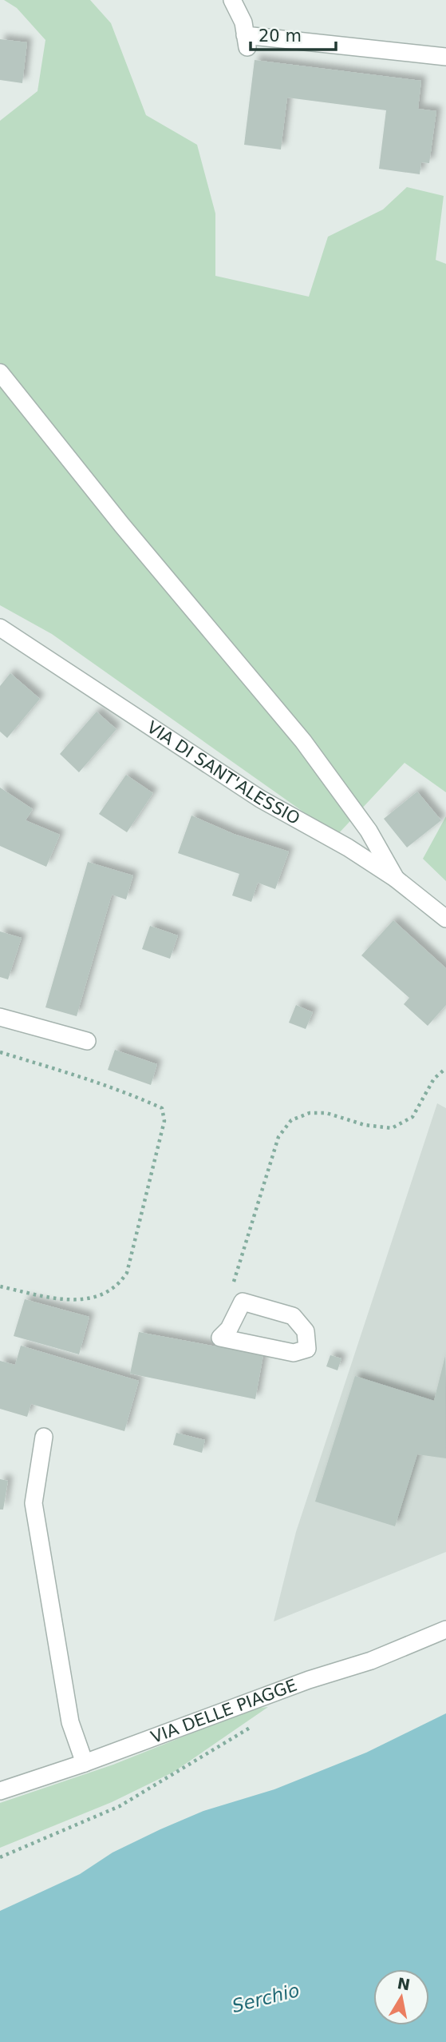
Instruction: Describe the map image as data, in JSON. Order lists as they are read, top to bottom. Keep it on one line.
{"streets":{"street":["VIA DI SANT'ALESSIO","VIA DELLE PIAGGE"]},"water":["Serchio"],"scale_bar":"20 m","north":"top"}
